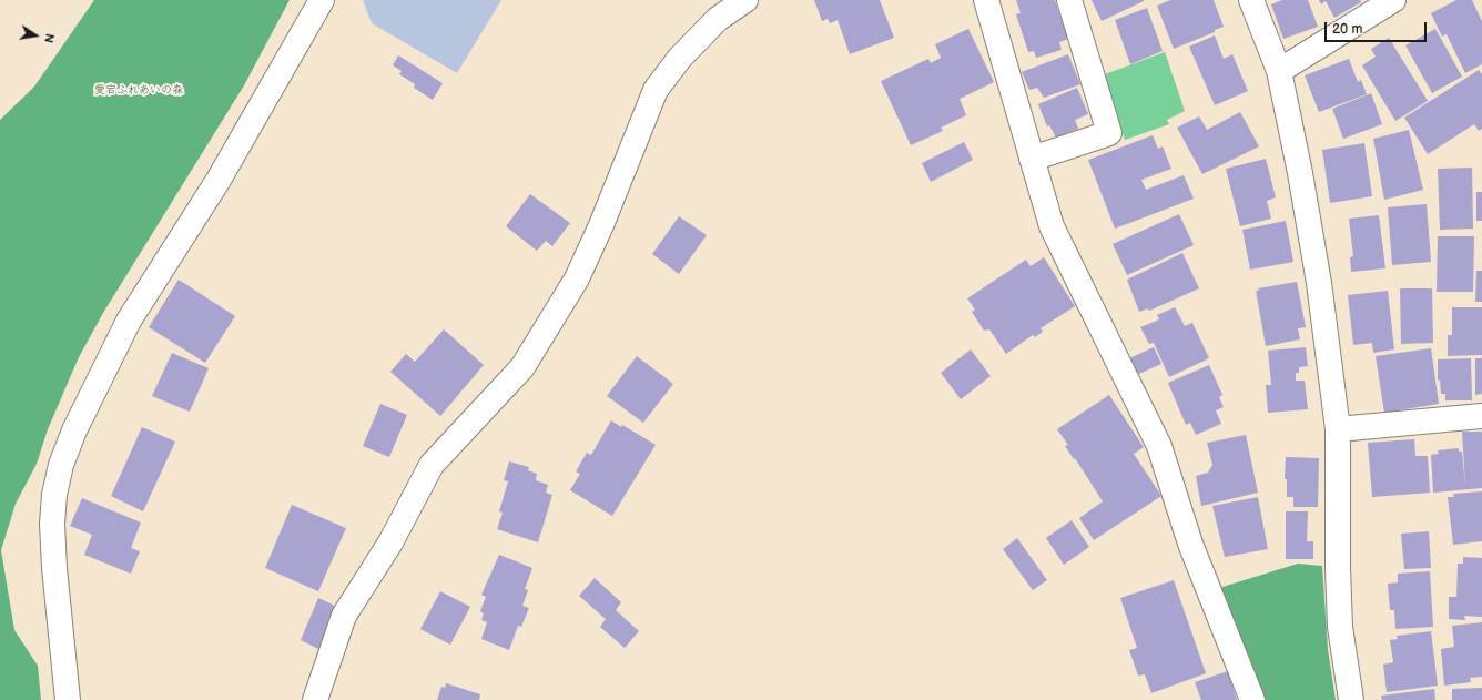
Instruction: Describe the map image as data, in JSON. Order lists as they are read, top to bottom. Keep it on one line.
{"parks":["愛宕ふれあいの森"],"scale_bar":"20 m","north":"right"}
